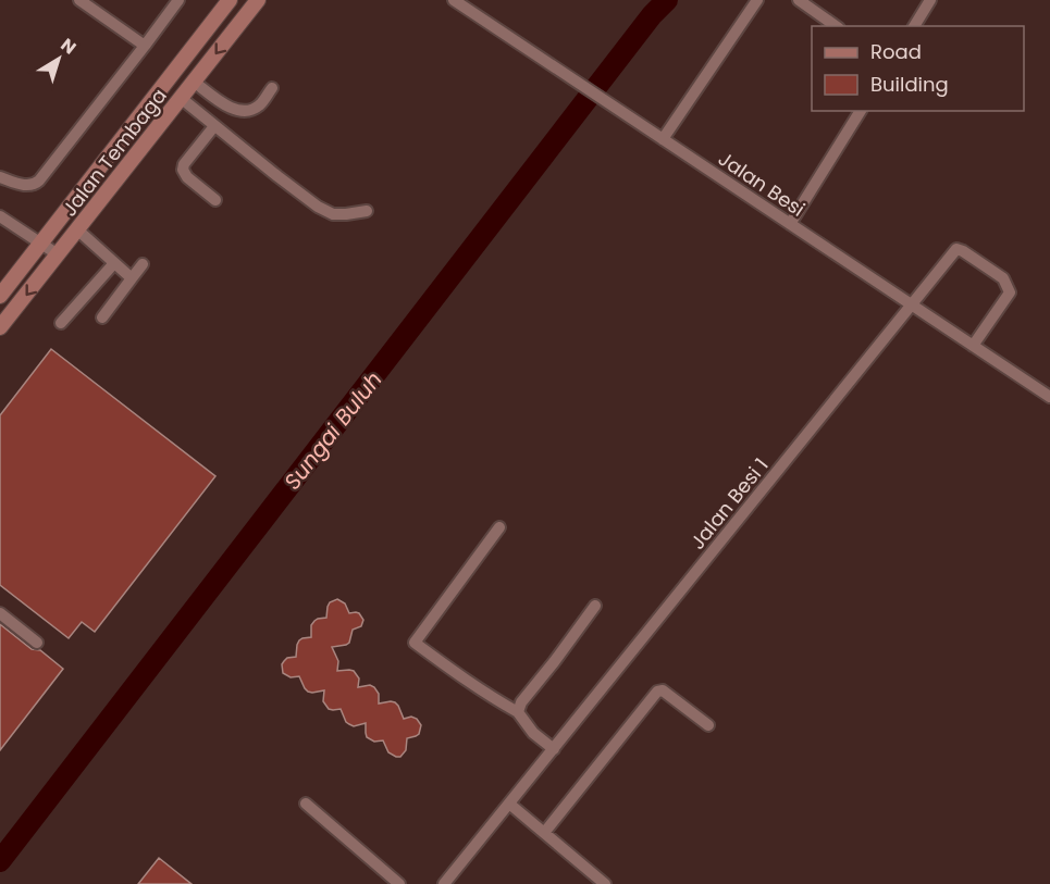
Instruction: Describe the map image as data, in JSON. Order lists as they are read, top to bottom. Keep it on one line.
{"streets":{"main road":["Jalan Tembaga"],"street":["Jalan Besi","Jalan Besi 1"]},"crossings":[["Jalan Besi","Jalan Besi 1"]],"water":["Sungai Buluh"],"legend":["Road","Building"],"north":"top right"}
